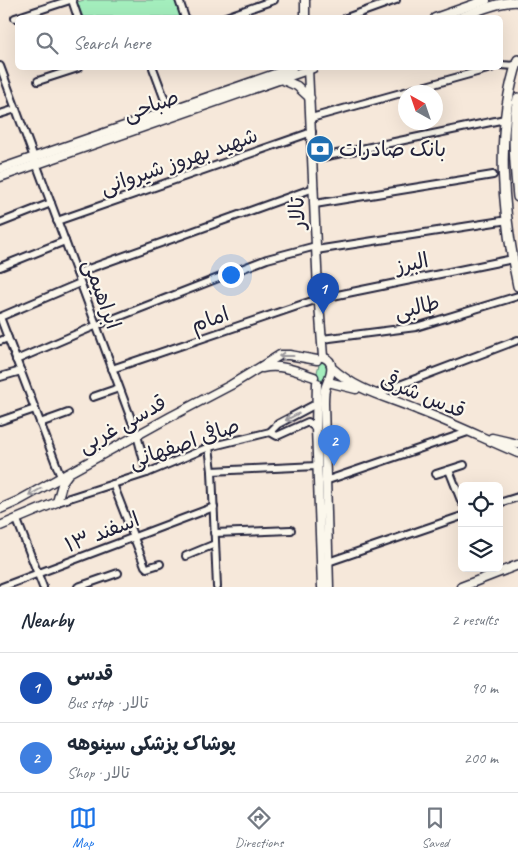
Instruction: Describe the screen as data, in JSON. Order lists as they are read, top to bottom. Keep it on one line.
{"streets":{"street":["صباحی","شهید بهروز شیروانی","تالار","البرز","ابراهیمی","طالبی","امام","قدس شرقی","قدسی غربی","صافی اصفهانی","اسفند ۱۳"]},"crossings":[["صباحی","ابراهیمی"],["شهید بهروز شیروانی","تالار"],["شهید بهروز شیروانی","ابراهیمی"],["تالار","البرز"],["تالار","طالبی"],["تالار","امام"],["تالار","قدس شرقی"],["تالار","قدسی غربی"],["البرز","امام"],["ابراهیمی","امام"],["ابراهیمی","قدسی غربی"],["ابراهیمی","صافی اصفهانی"],["قدس شرقی","قدسی غربی"]],"places":{"bank":["بانک صادرات"]},"north":"top left","page":{"search":"Search here","pins":["1","2"],"heading":["Nearby","2 results"],"list":[{"mark":"1","name":"قدسی","note":"Bus stop · تالار","value":"90 m"},{"mark":"2","name":"پوشاک پزشکی سینوهه","note":"Shop · تالار","value":"200 m"}],"nav":["Map","Directions","Saved"]}}
